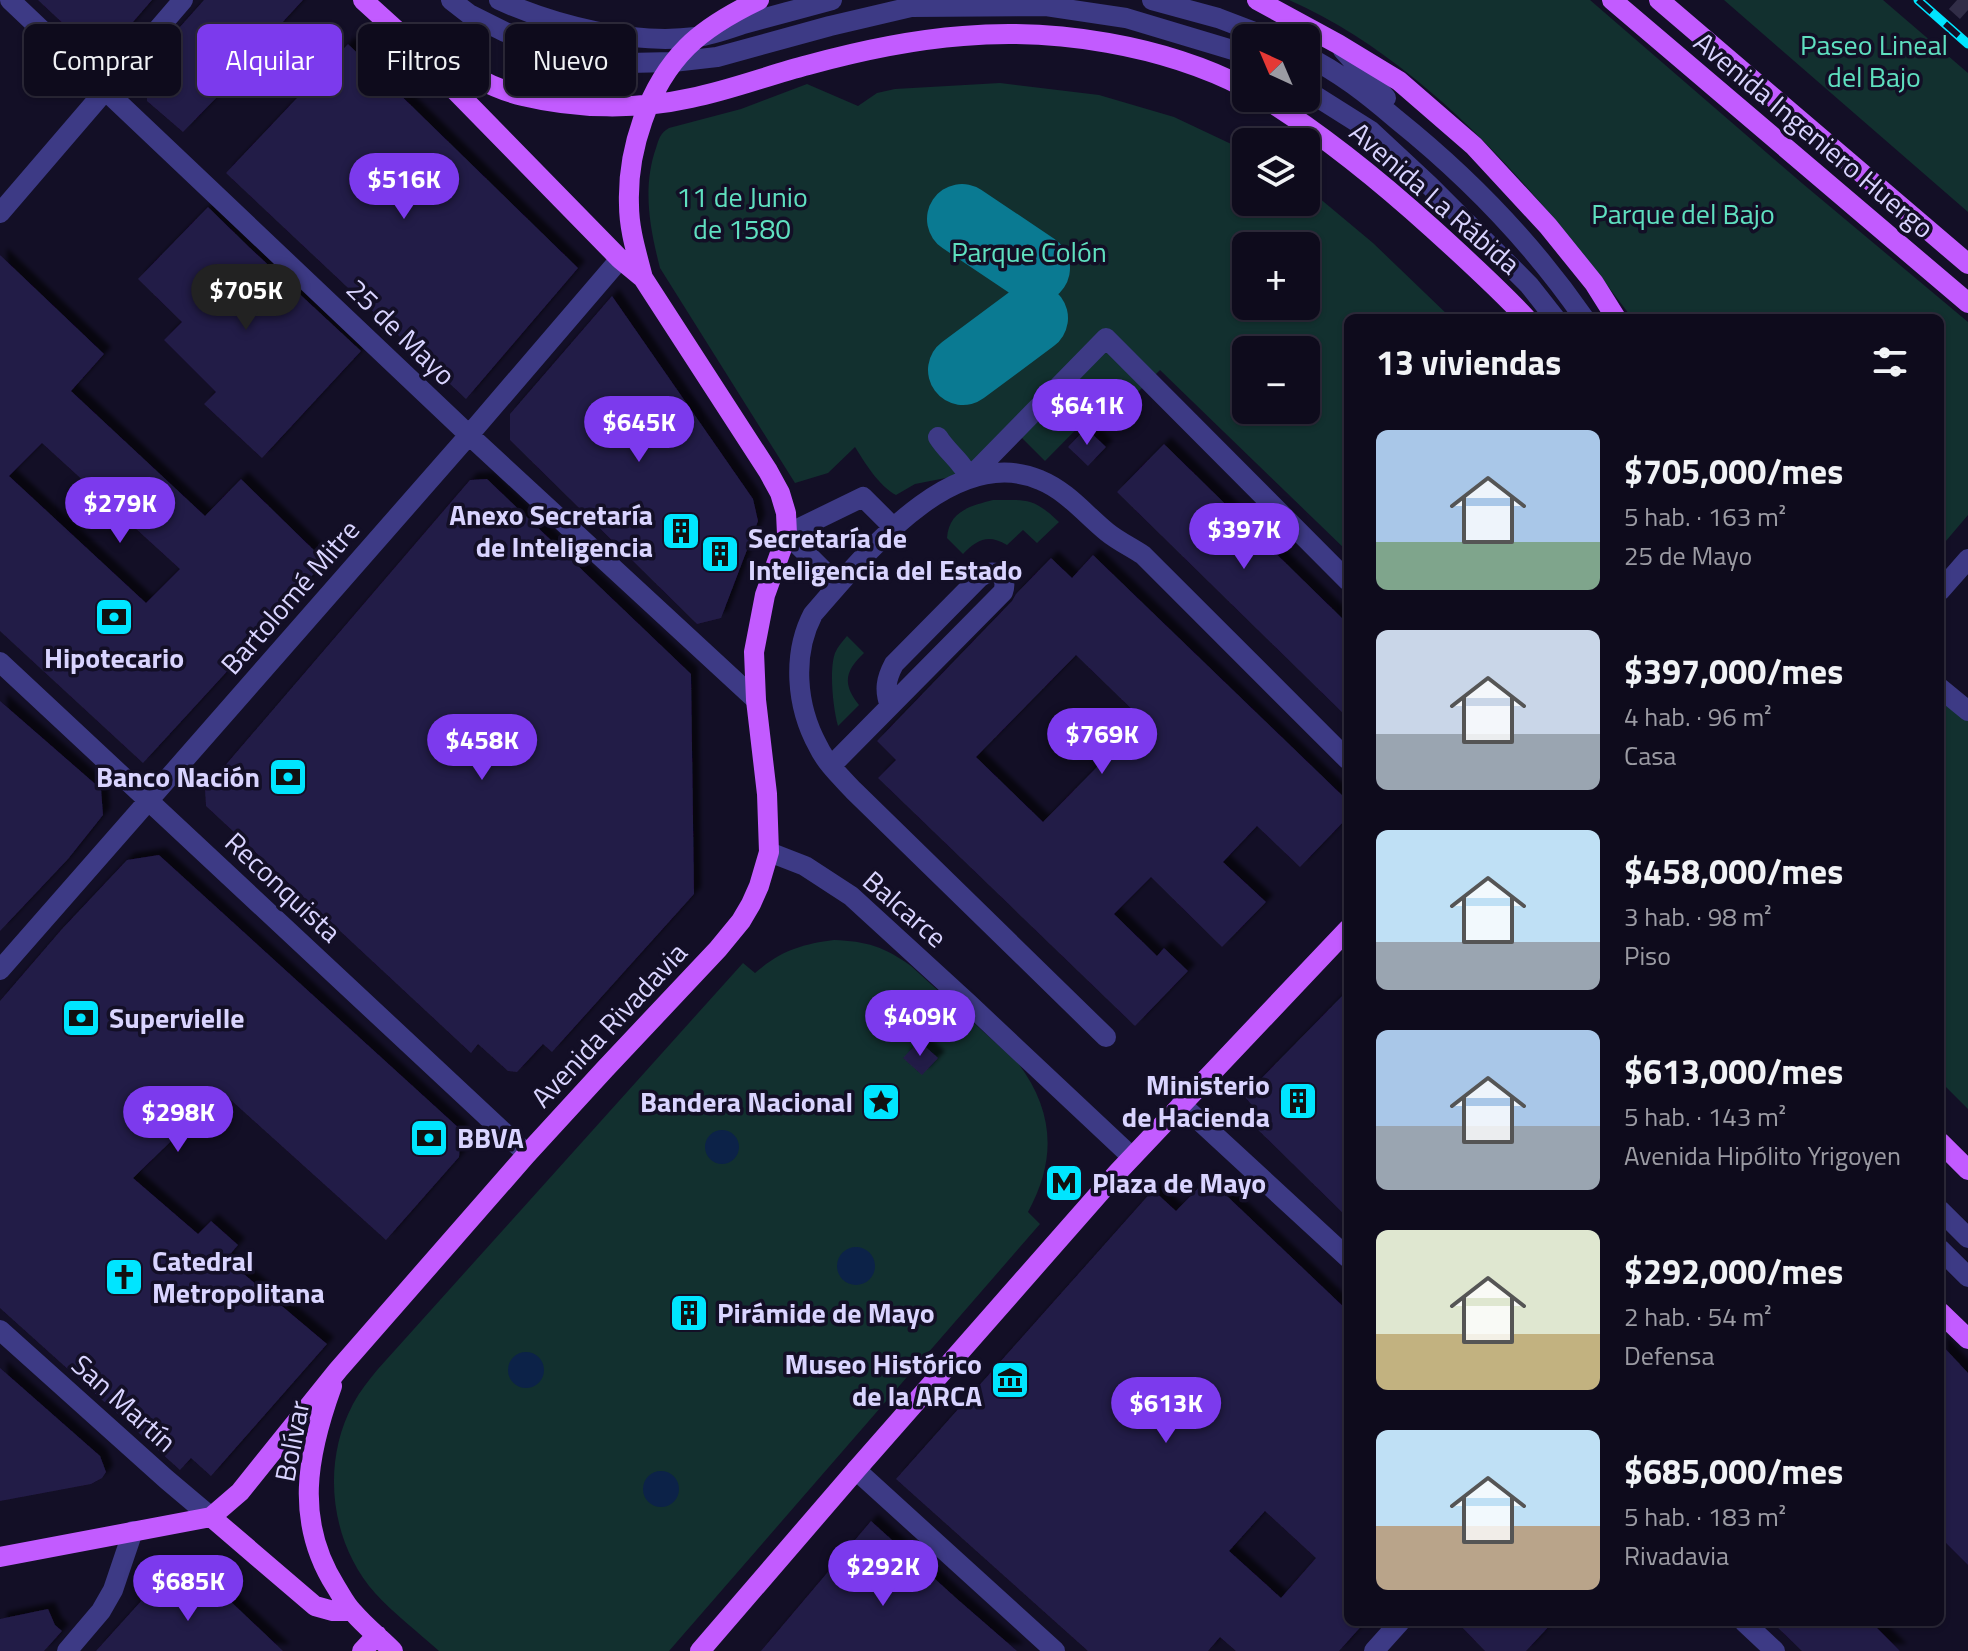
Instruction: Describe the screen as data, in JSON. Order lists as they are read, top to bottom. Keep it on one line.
{"streets":{"main road":["Avenida Ingeniero Huergo","Avenida La Rábida","Avenida Rivadavia","Bolívar"],"street":["25 de Mayo","Bartolomé Mitre","Reconquista","Balcarce","San Martín"]},"crossings":[["25 de Mayo","Bartolomé Mitre"],["25 de Mayo","Avenida Rivadavia"],["Bartolomé Mitre","Reconquista"],["Reconquista","Avenida Rivadavia"],["Balcarce","Avenida Rivadavia"],["Avenida Rivadavia","San Martín"],["Avenida Rivadavia","Bolívar"]],"parks":["Paseo Lineal del Bajo","11 de Junio de 1580","Parque del Bajo","Parque Colón"],"places":{"building":["Anexo Secretaría de Inteligencia","Secretaría de Inteligencia del Estado","Ministerio de Hacienda","Pirámide de Mayo"],"bank":["Hipotecario","Banco Nación","Supervielle","BBVA"],"place":["Bandera Nacional"],"metro station":["Plaza de Mayo"],"church":["Catedral Metropolitana"],"museum":["Museo Histórico de la ARCA"]},"north":"top left","page":{"map_buttons":["+","−"],"chip":["Comprar","Alquilar","Filtros","Nuevo"],"price":["$516K","$705K","$641K","$645K","$279K","$397K","$769K","$458K","$409K","$298K","$613K","$292K","$685K"],"heading":"13 viviendas","list":[{"name":"$705,000/mes","note":"5 hab. · 163 m² · 25 de Mayo"},{"name":"$397,000/mes","note":"4 hab. · 96 m² · Casa"},{"name":"$458,000/mes","note":"3 hab. · 98 m² · Piso"},{"name":"$613,000/mes","note":"5 hab. · 143 m² · Avenida Hipólito Yrigoyen"},{"name":"$292,000/mes","note":"2 hab. · 54 m² · Defensa"},{"name":"$685,000/mes","note":"5 hab. · 183 m² · Rivadavia"}]}}
